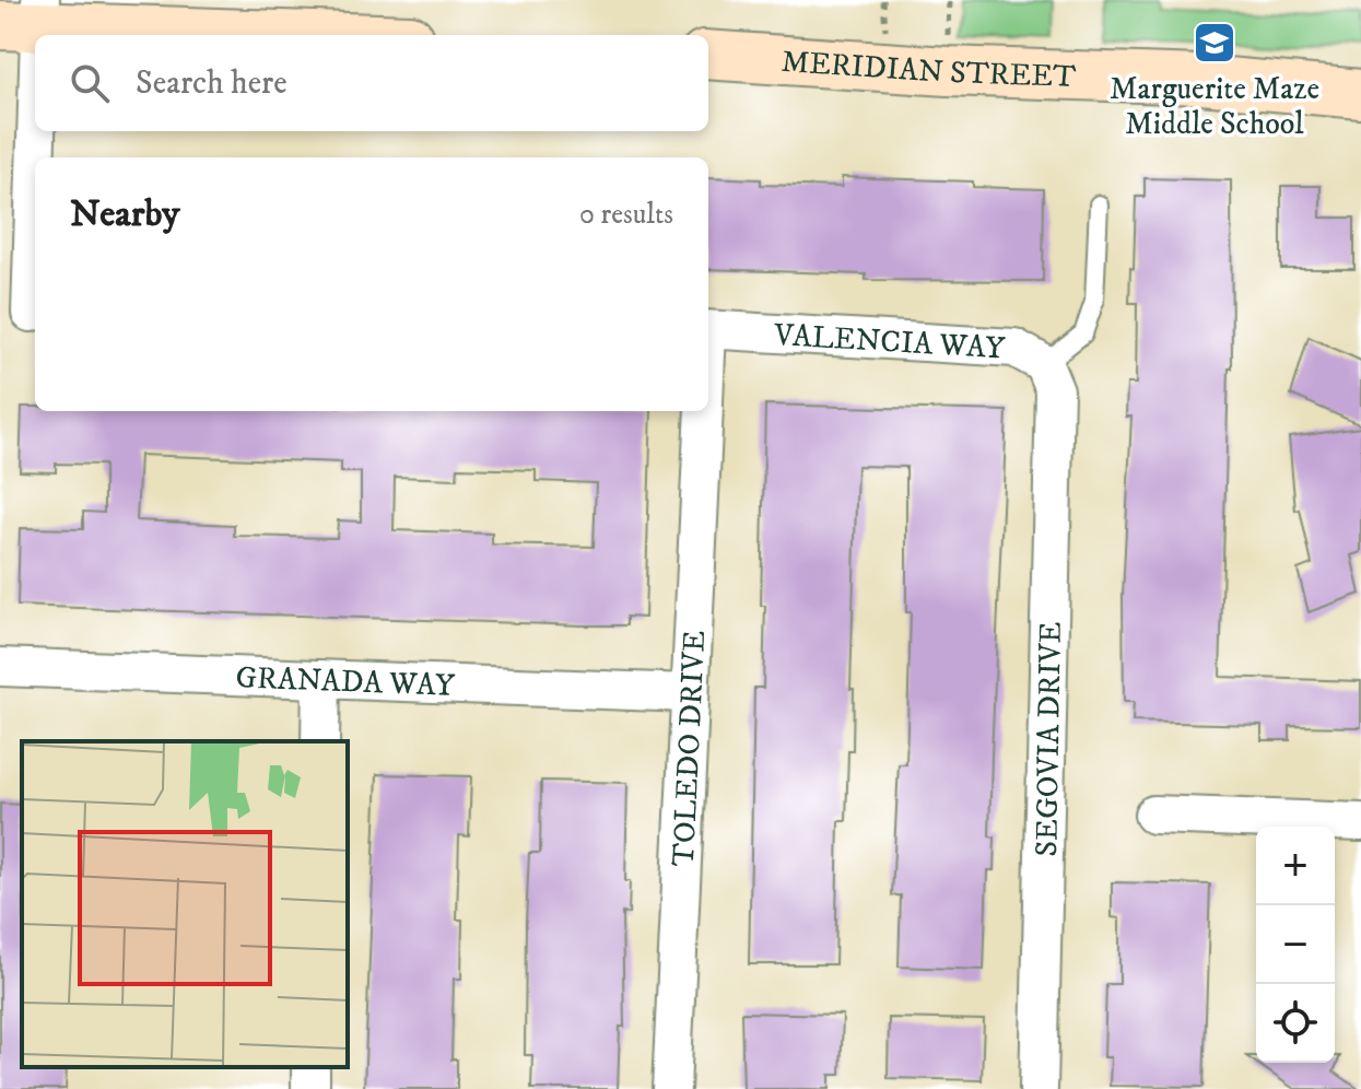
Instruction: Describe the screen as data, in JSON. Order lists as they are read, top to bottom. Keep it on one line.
{"streets":{"street":["MERIDIAN STREET","VALENCIA WAY","GRANADA WAY","SEGOVIA DRIVE","TOLEDO DRIVE"]},"crossings":[["VALENCIA WAY","SEGOVIA DRIVE"],["GRANADA WAY","TOLEDO DRIVE"]],"places":{"school or university":["Marguerite Maze Middle School"]},"page":{"search":"Search here","heading":["Nearby","0 results"],"map_buttons":["+","−"]}}
